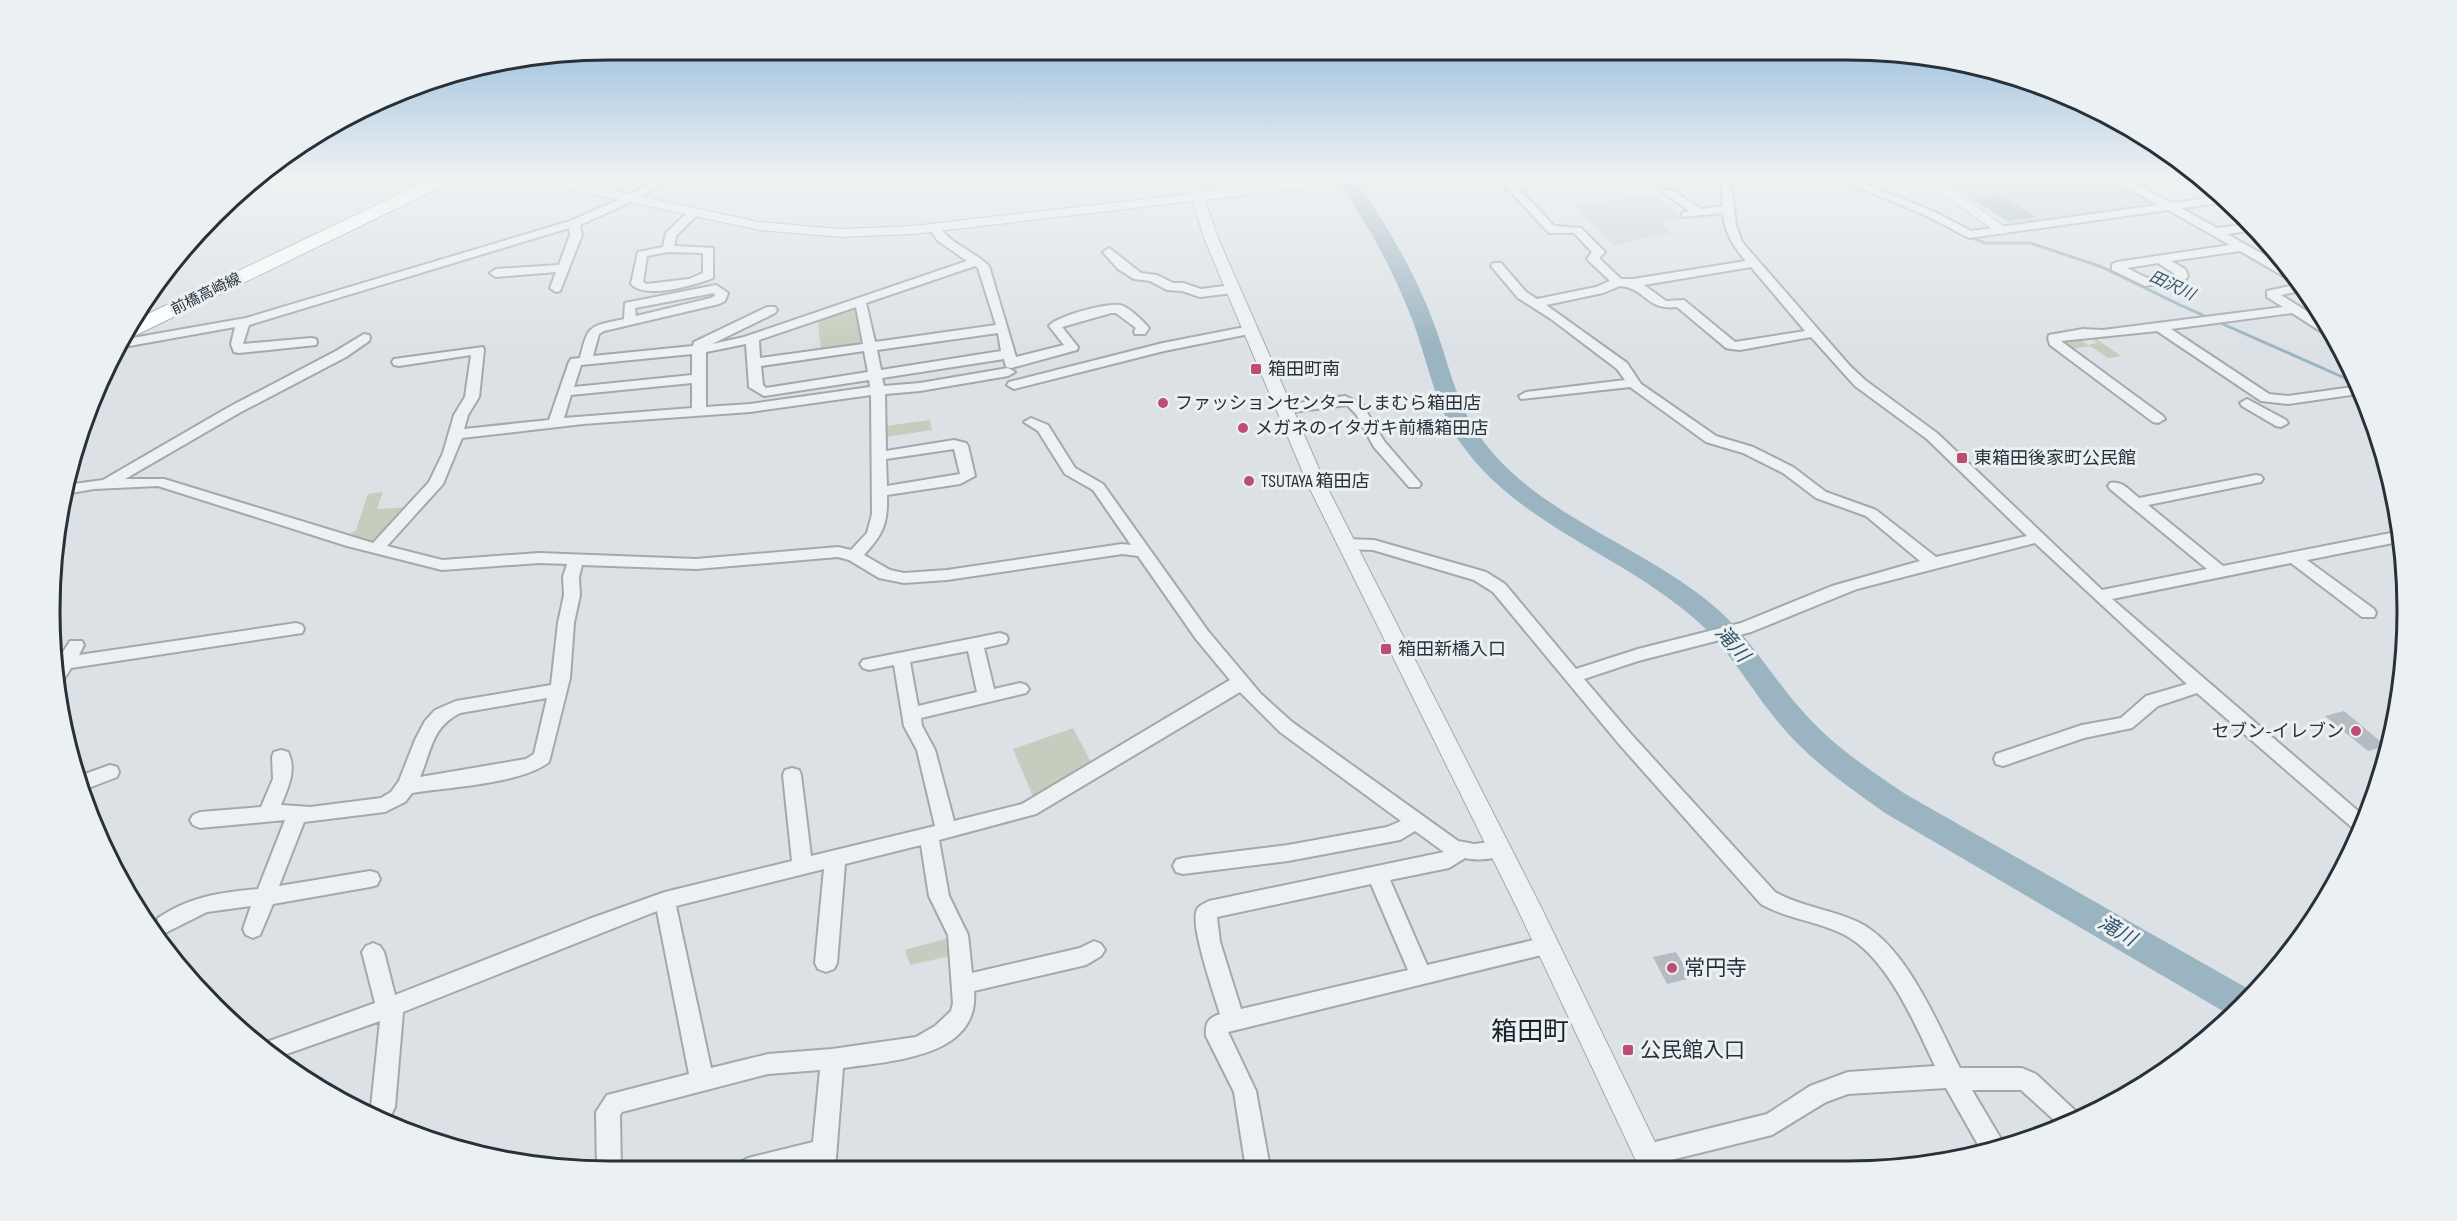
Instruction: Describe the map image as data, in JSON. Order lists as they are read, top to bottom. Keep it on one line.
{"streets":{"main road":["前橋高崎線"]},"districts":["箱田町"],"water":["田沢川","滝川"],"places":{"transit":["箱田町南","東箱田後家町公民館","箱田新橋入口","公民館入口"],"other":["ファッションセンターしまむら箱田店","メガネのイタガキ前橋箱田店","TSUTAYA 箱田店","セブン-イレブン","常円寺"]}}
